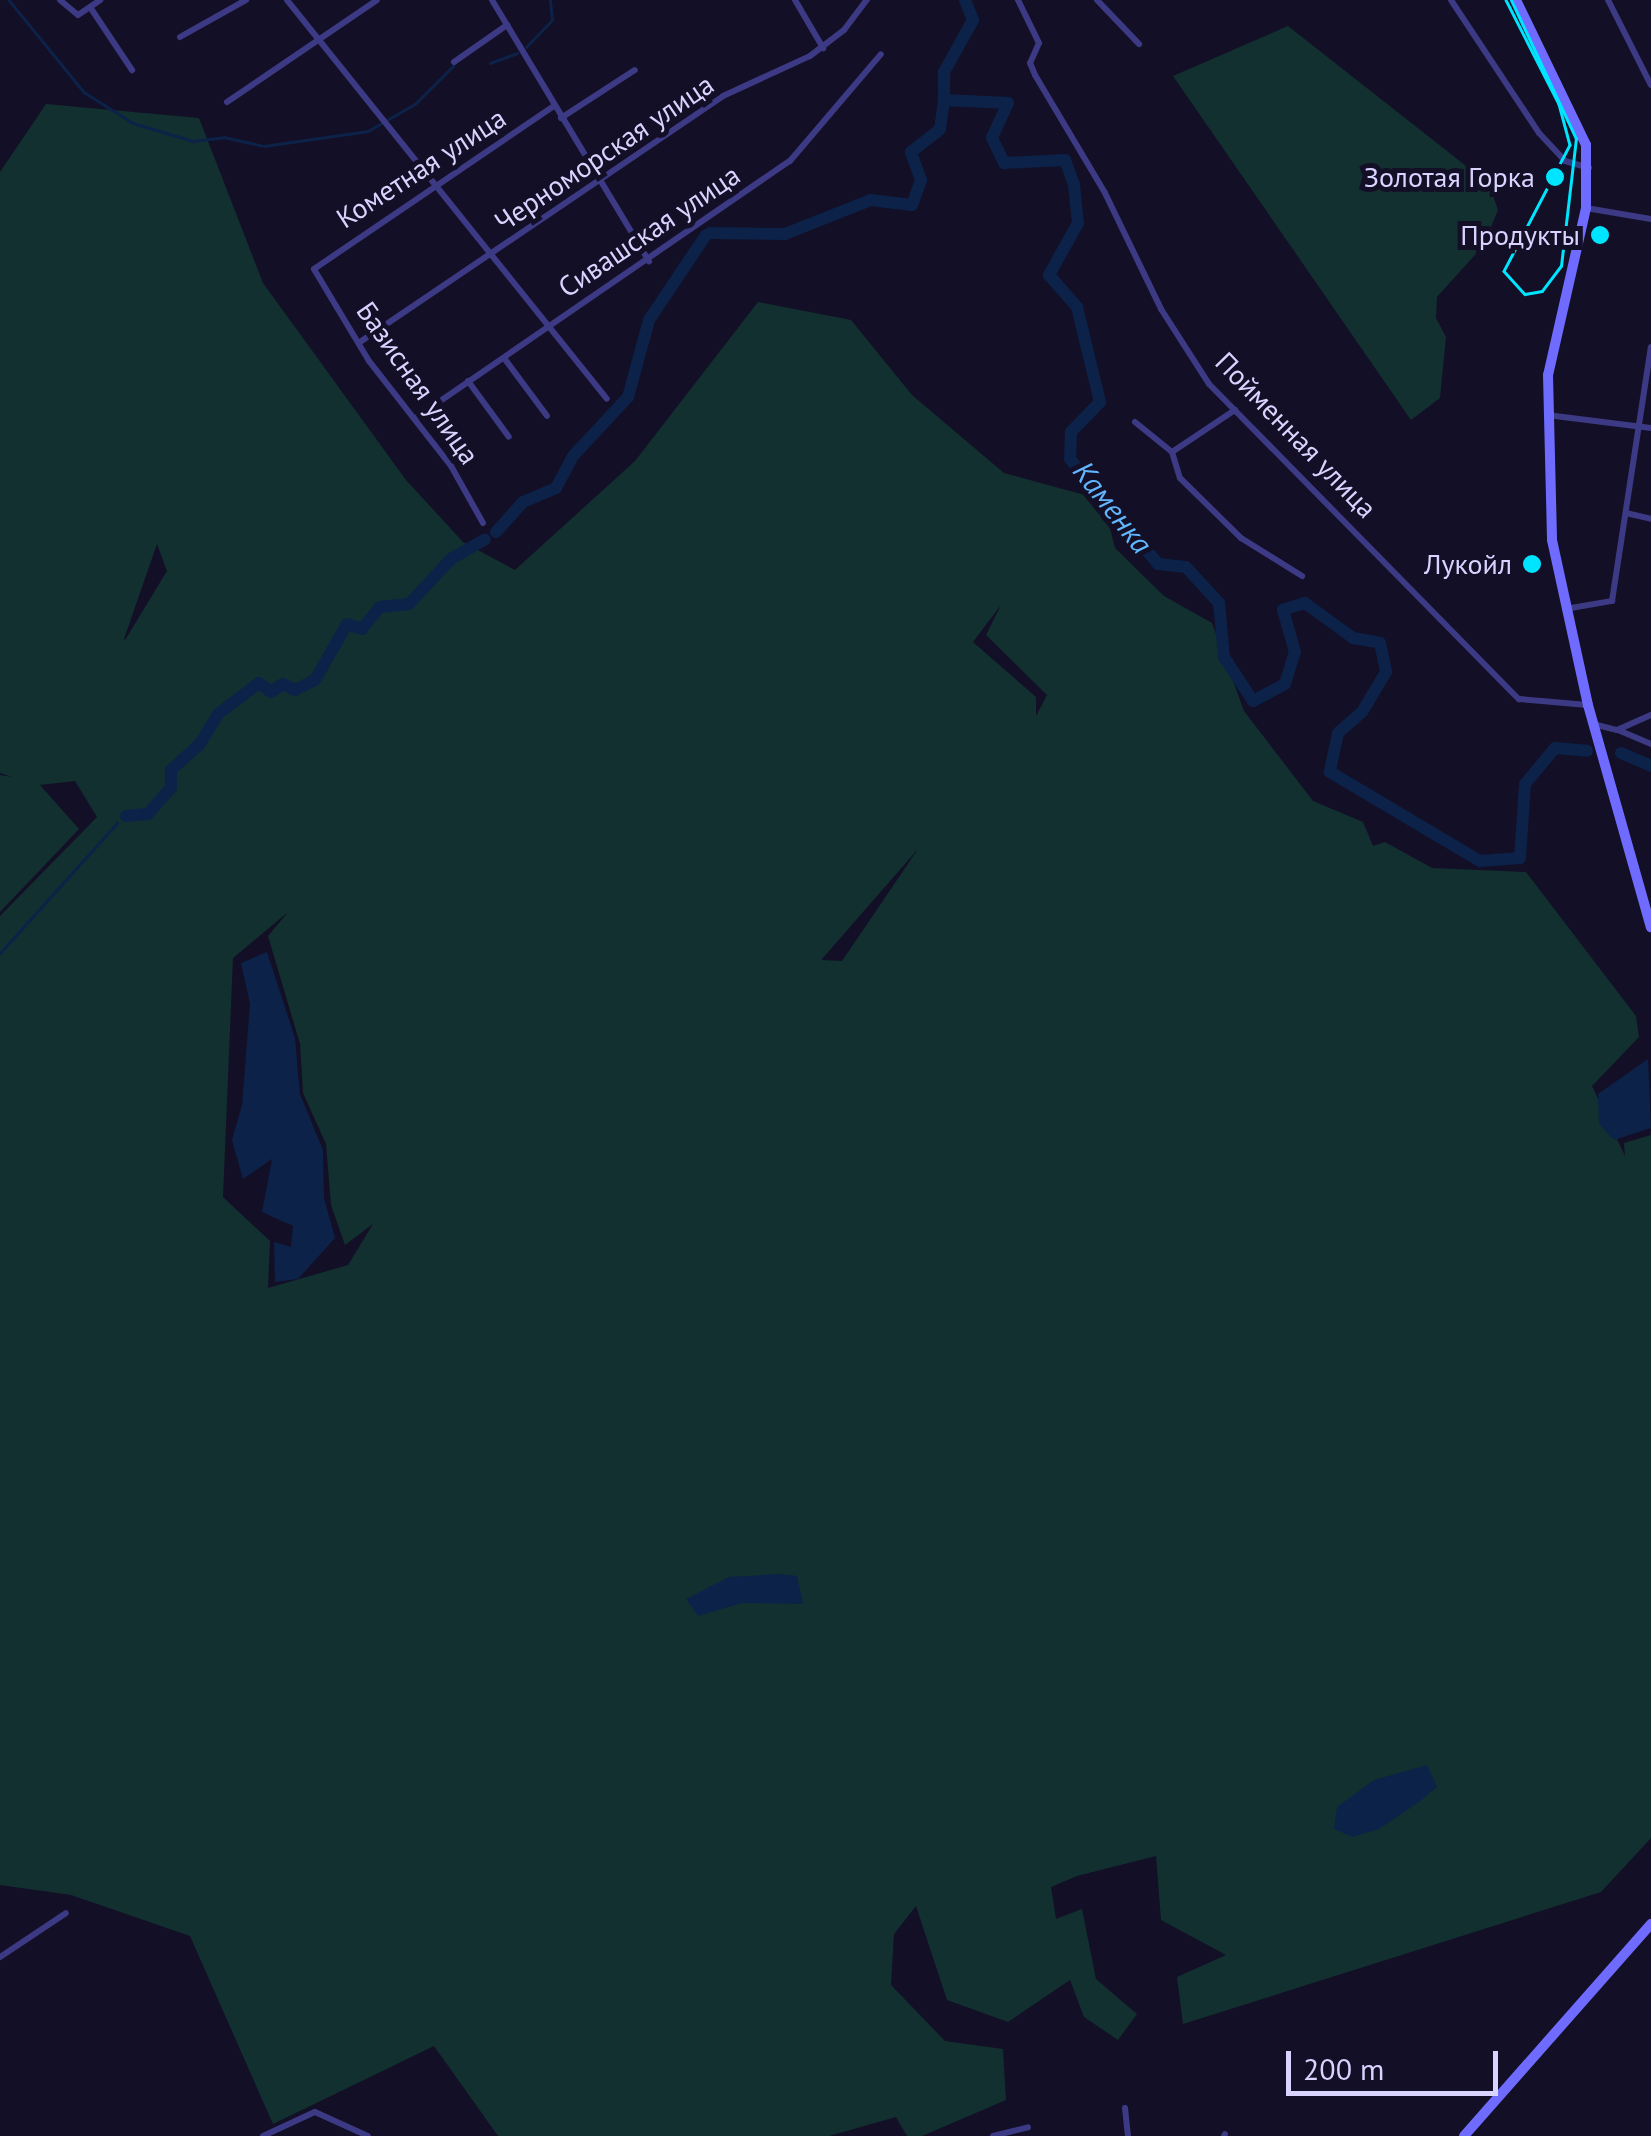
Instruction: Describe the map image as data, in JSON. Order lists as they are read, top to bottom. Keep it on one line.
{"streets":{"street":["Черноморская улица","Кометная улица","Сивашская улица","Базисная улица","Пойменная улица"]},"crossings":[["Черноморская улица","Базисная улица"],["Кометная улица","Базисная улица"],["Сивашская улица","Базисная улица"]],"water":["Каменка"],"places":["Золотая Горка","Продукты","Лукойл"],"scale_bar":"200 m"}
